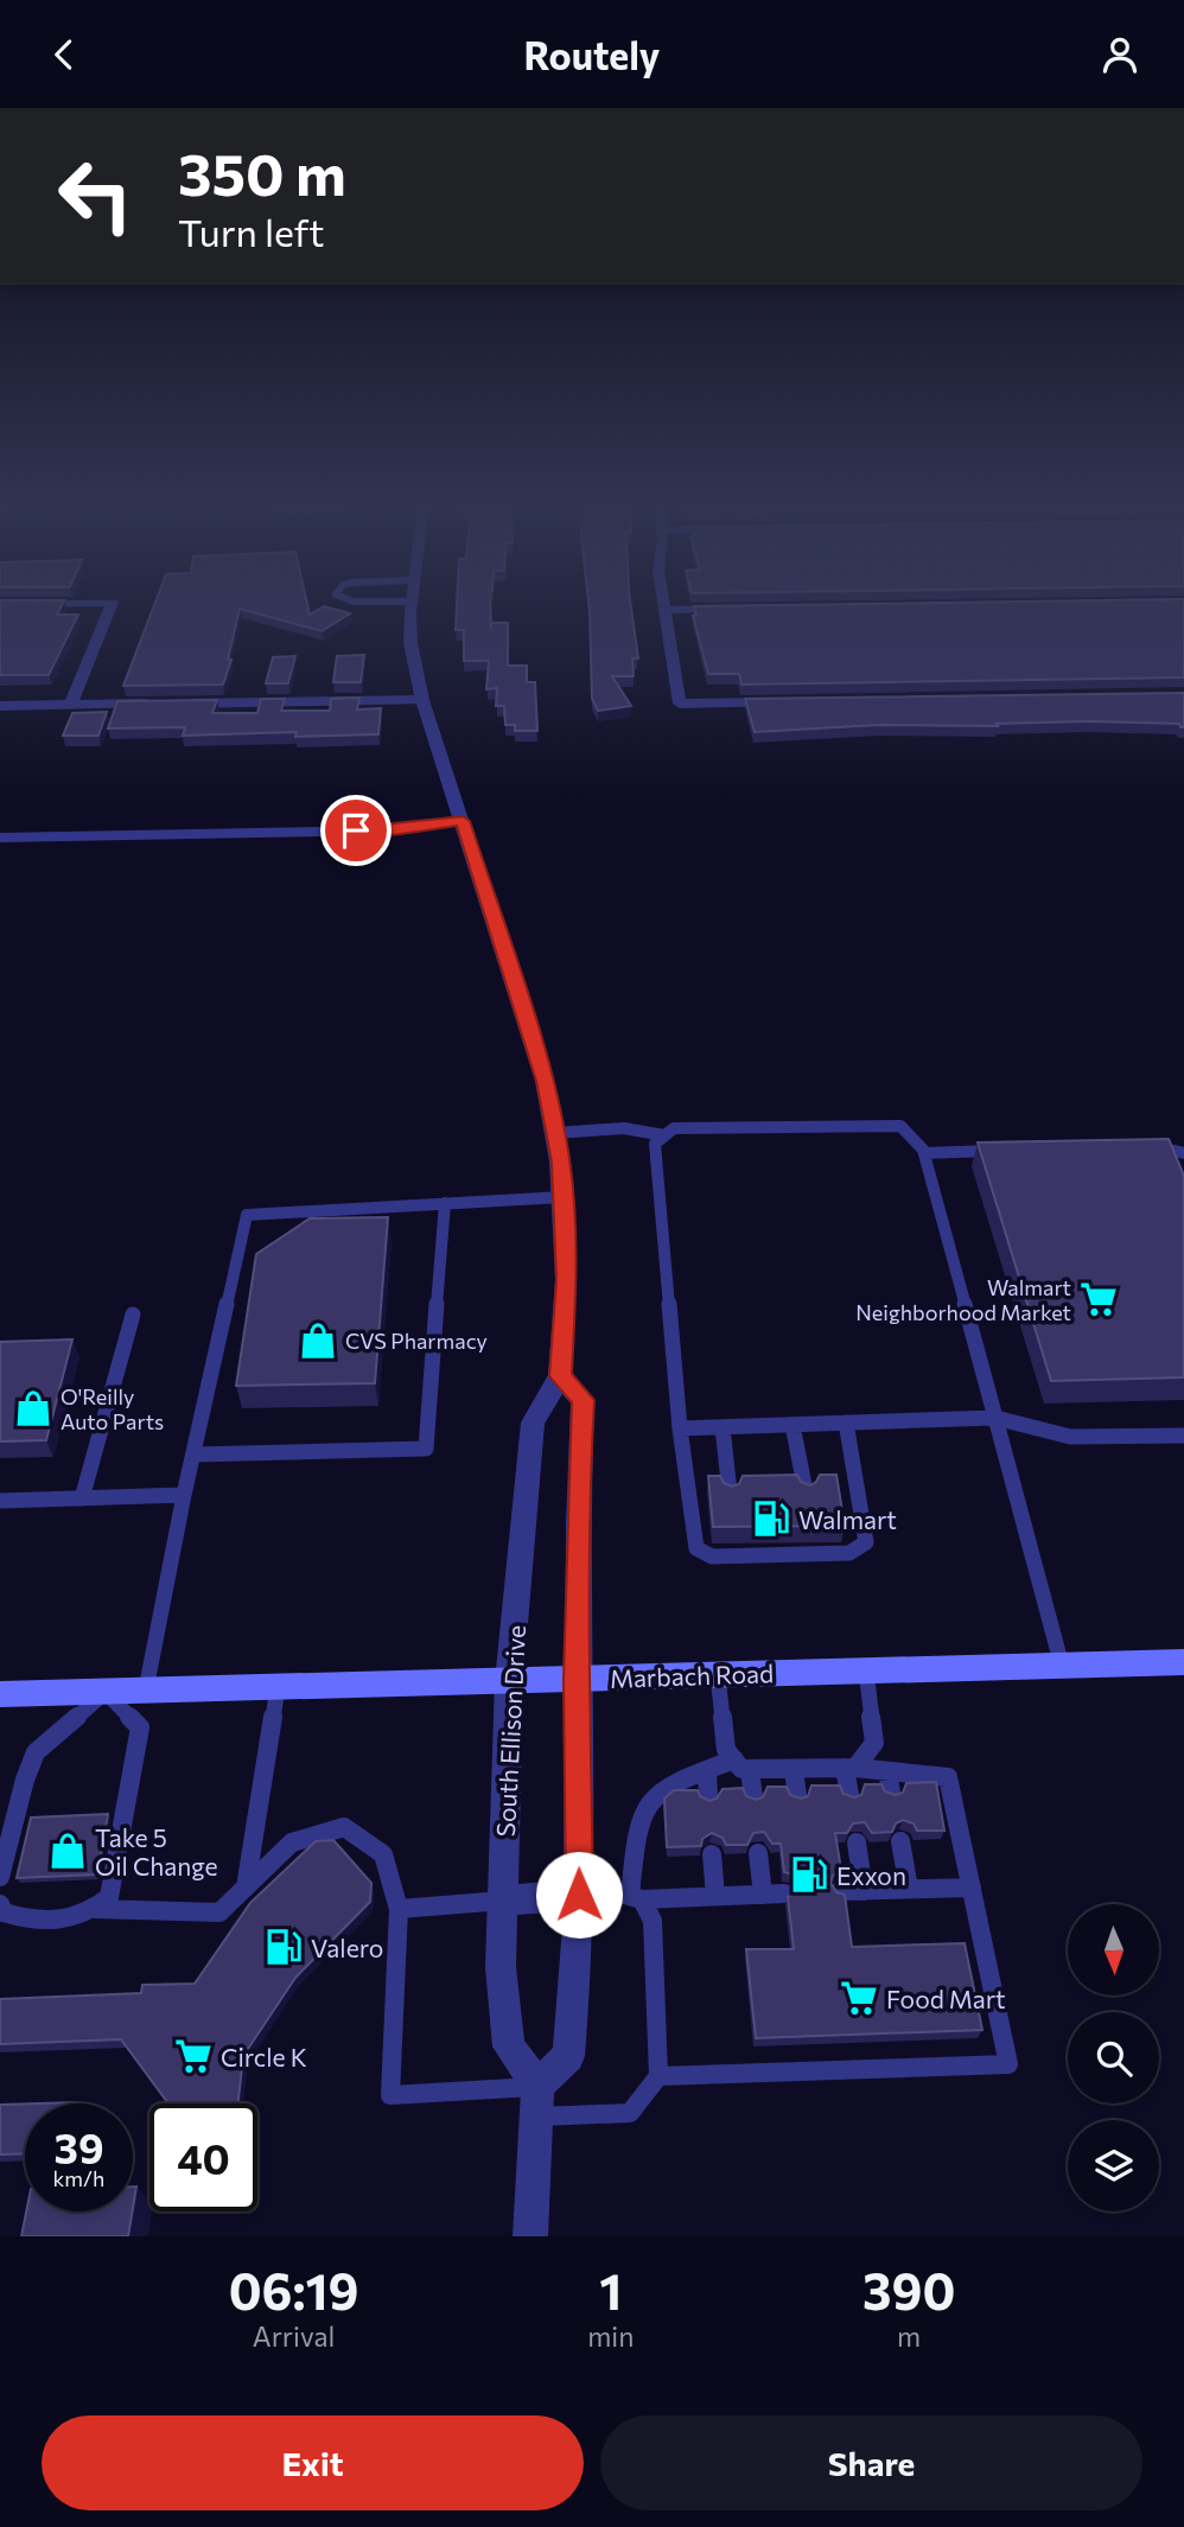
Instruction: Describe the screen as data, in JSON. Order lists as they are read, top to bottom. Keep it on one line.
{"streets":{"main road":["Marbach Road"],"street":["South Ellison Drive"]},"crossings":[["Marbach Road","South Ellison Drive"]],"places":{"supermarket":["Walmart Neighborhood Market","Food Mart","Circle K"],"shop":["CVS Pharmacy","O'Reilly Auto Parts","Take 5 Oil Change"],"fuel station":["Walmart","Exxon","Valero"]},"north":"bottom","page":{"header":"Routely","turn":["350 m","Turn left"],"speed":"39 km/h","limit":"40","eta":["06:19","Arrival","1","min","390","m"],"buttons":["Exit","Share"]}}
